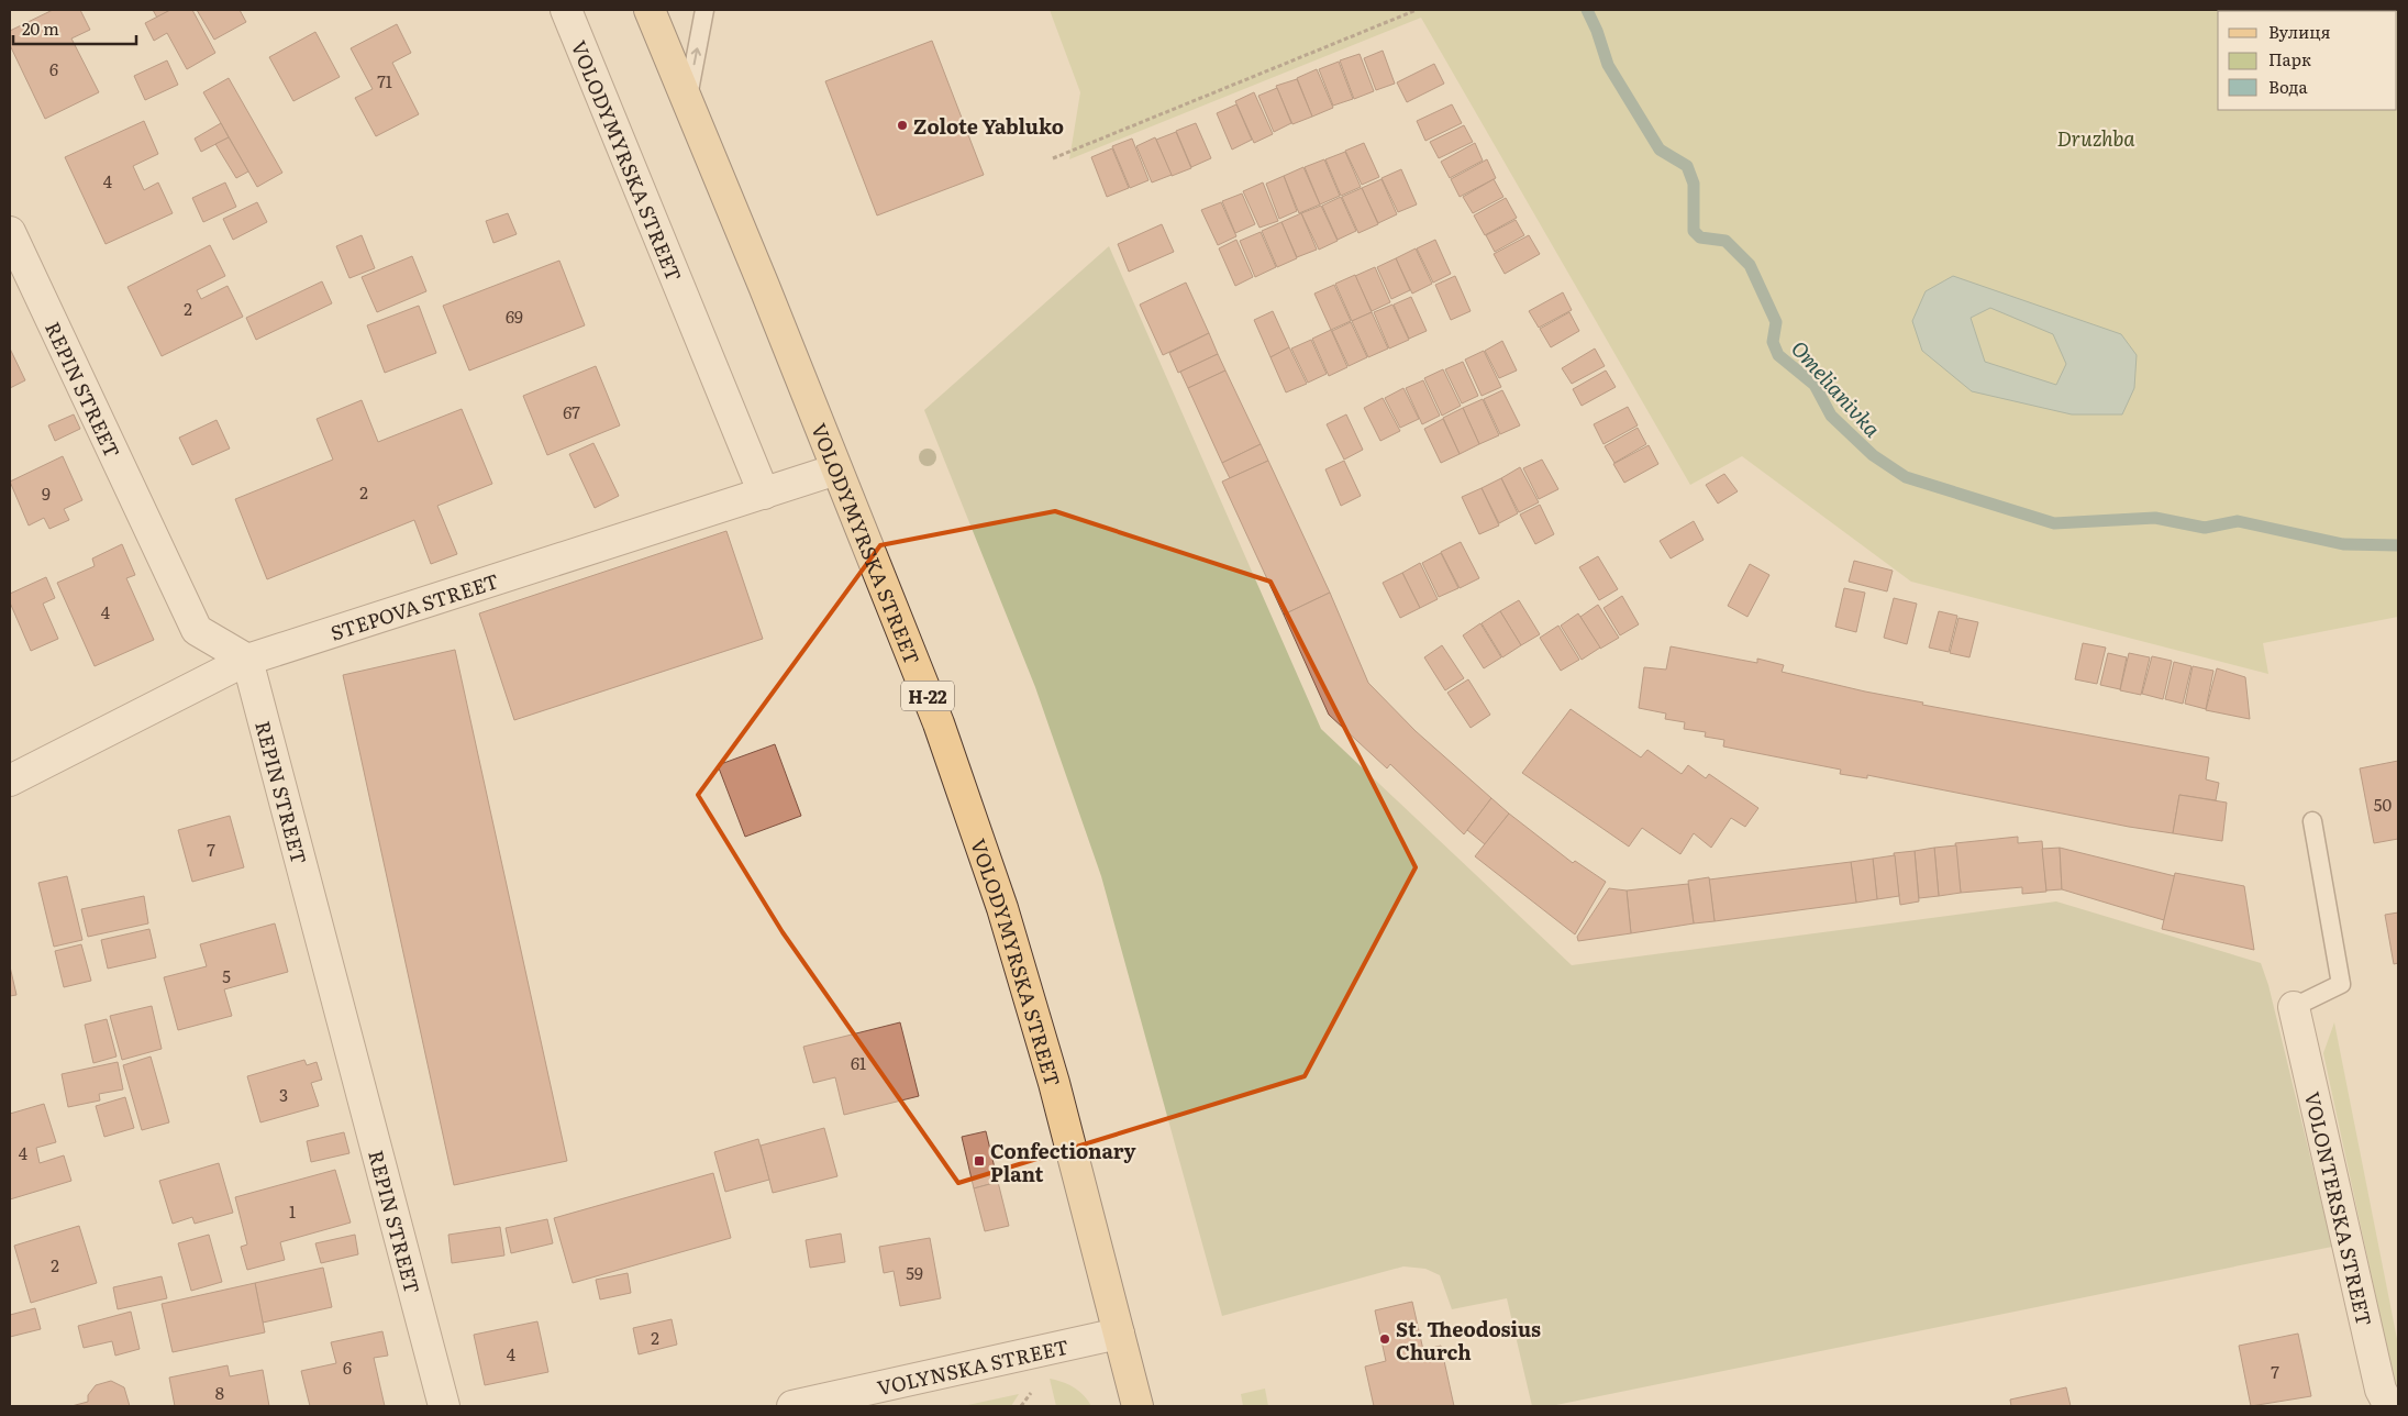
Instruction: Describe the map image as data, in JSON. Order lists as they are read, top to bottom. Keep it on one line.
{"streets":{"main road":["VOLODYMYRSKA STREET","Н-22"],"street":["REPIN STREET","STEPOVA STREET","VOLONTERSKA STREET","VOLYNSKA STREET"]},"crossings":[["VOLODYMYRSKA STREET","STEPOVA STREET"],["VOLODYMYRSKA STREET","VOLYNSKA STREET"],["REPIN STREET","STEPOVA STREET"]],"water":["Omelianivka"],"parks":["Druzhba"],"places":{"other":["Zolote Yabluko","St. Theodosius Church"],"transit":["Confectionary Plant"]},"house_numbers":["6","71","4","2","69","67","2","9","4","50","7","5","61","3","4","1","2","59","2","4","6","7","8"],"legend":["Вулиця","Парк","Вода"],"scale_bar":"20 m"}
